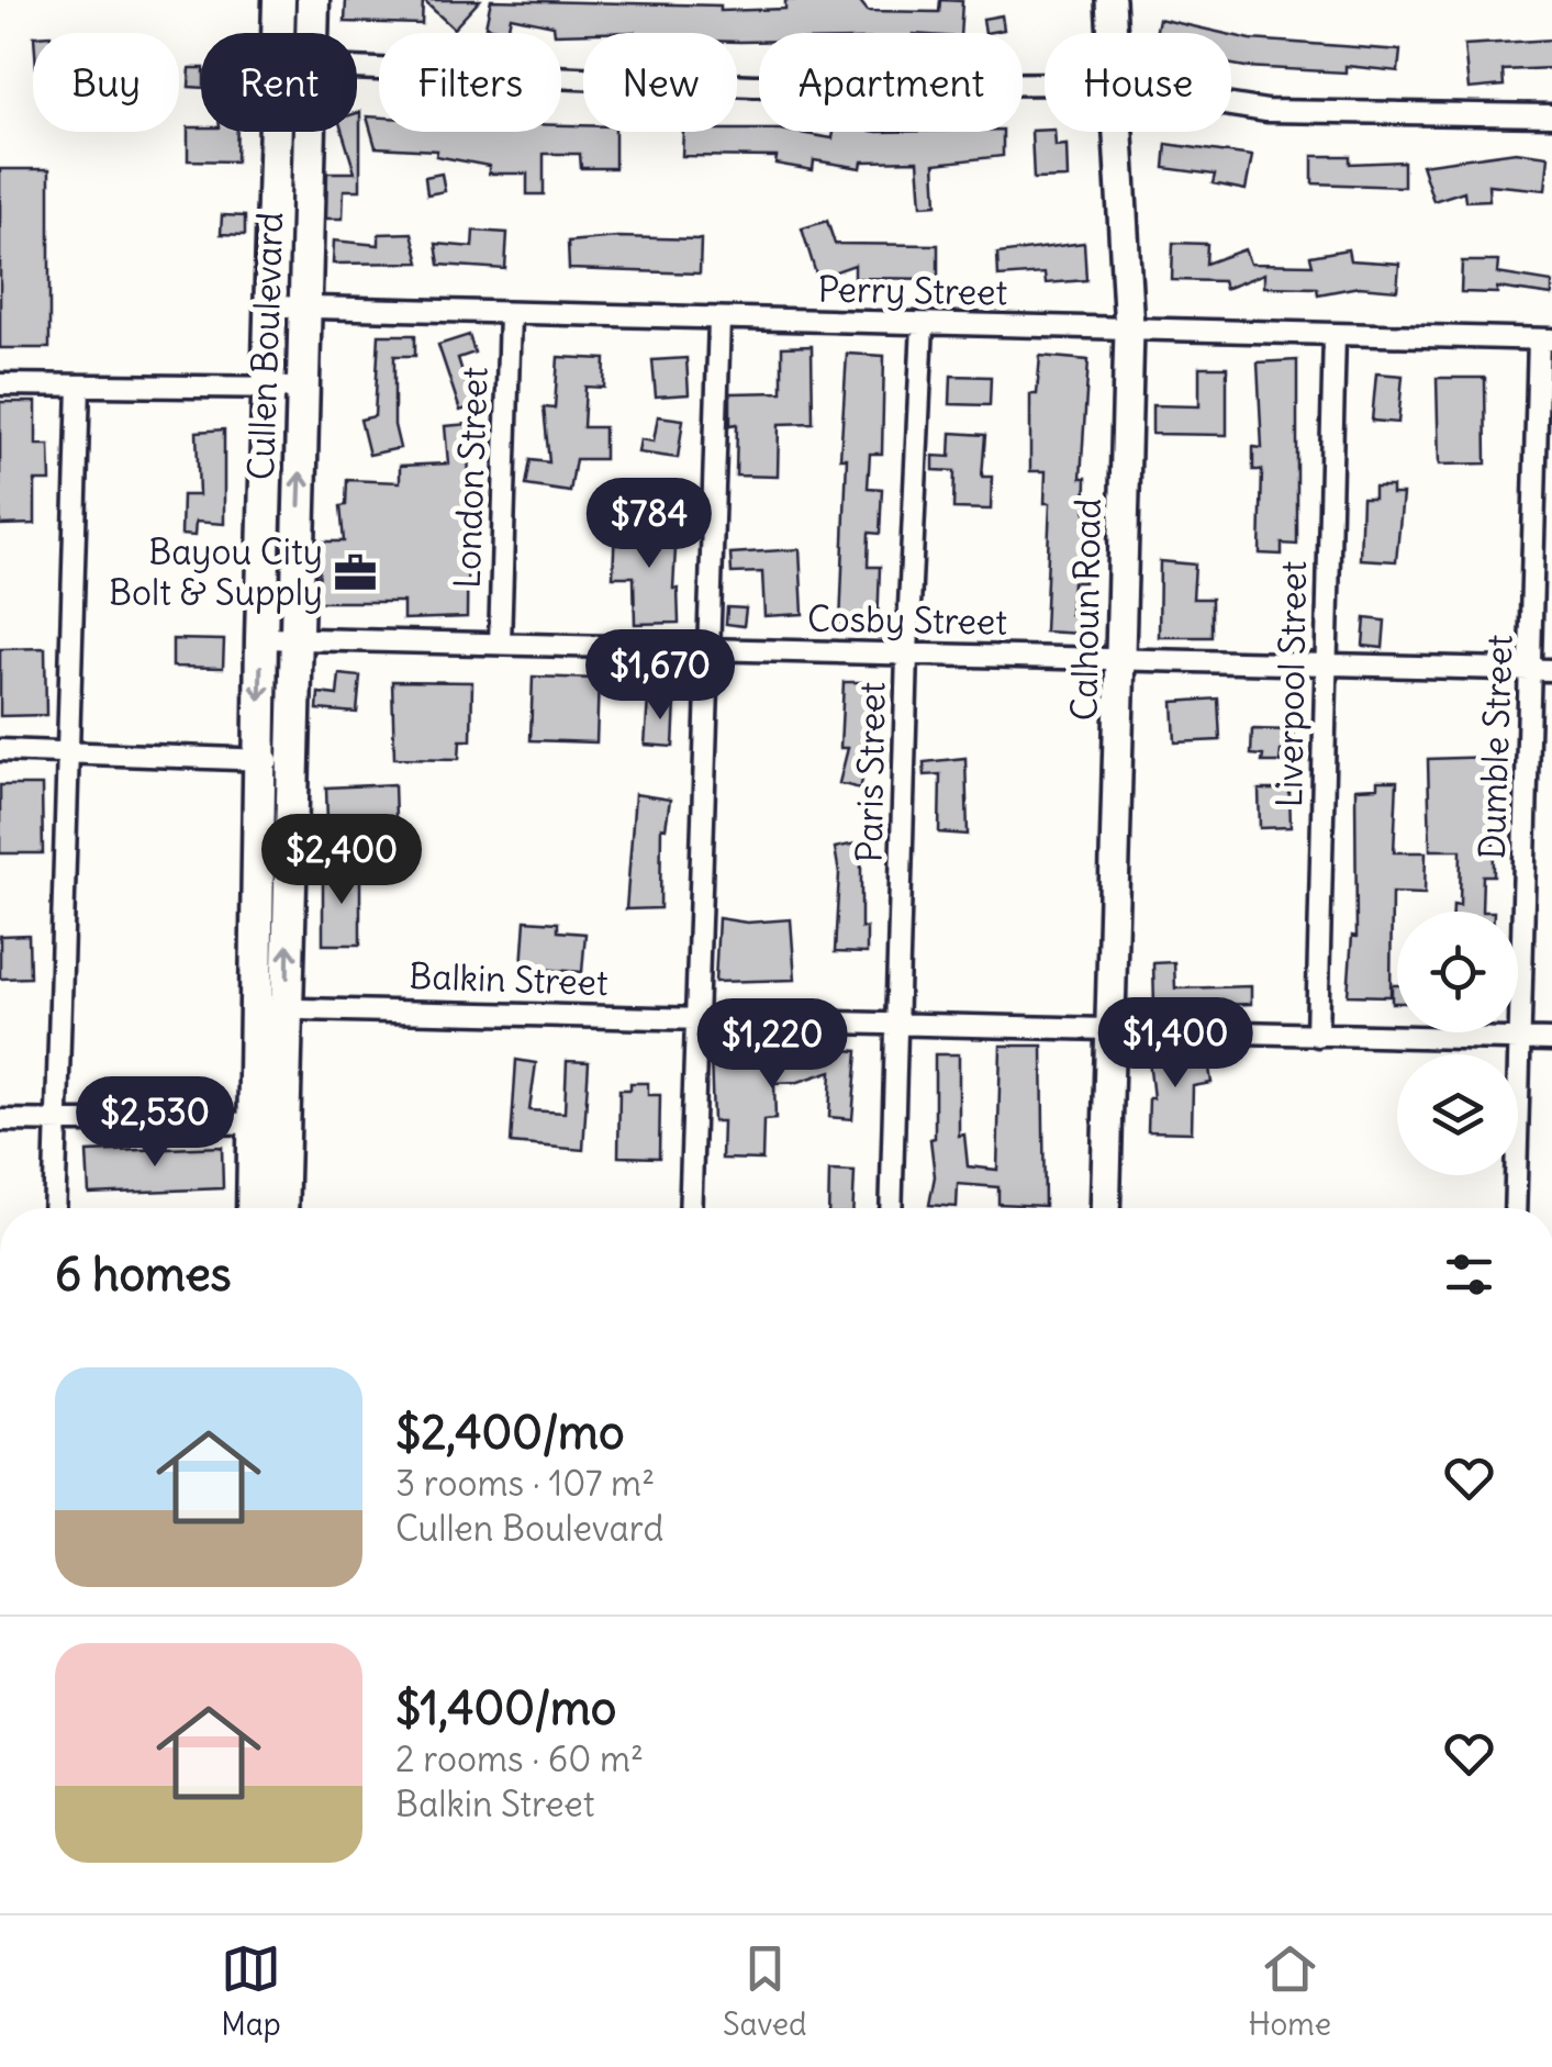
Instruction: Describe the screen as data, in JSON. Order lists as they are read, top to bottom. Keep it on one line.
{"streets":{"main road":["Cullen Boulevard"],"street":["Perry Street","London Street","Calhoun Road","Cosby Street","Liverpool Street","Dumble Street","Paris Street","Balkin Street"]},"crossings":[["Perry Street","Cullen Boulevard"],["Perry Street","London Street"],["Perry Street","Calhoun Road"],["Perry Street","Liverpool Street"],["Perry Street","Dumble Street"],["Perry Street","Paris Street"],["Cullen Boulevard","Cosby Street"],["Cullen Boulevard","Balkin Street"],["London Street","Cosby Street"],["Calhoun Road","Cosby Street"],["Calhoun Road","Balkin Street"],["Cosby Street","Liverpool Street"],["Cosby Street","Dumble Street"],["Cosby Street","Paris Street"],["Liverpool Street","Balkin Street"],["Dumble Street","Balkin Street"],["Paris Street","Balkin Street"]],"places":{"office":["Bayou City Bolt & Supply"]},"page":{"chip":["Buy","Rent","Filters","New","Apartment","House"],"price":["$784","$1,670","$2,400","$1,400","$1,220","$2,530"],"heading":"6 homes","list":[{"name":"$2,400/mo","note":"3 rooms · 107 m² · Cullen Boulevard"},{"name":"$1,400/mo","note":"2 rooms · 60 m² · Balkin Street"}],"tabs":["Map","Saved","Home"]}}
